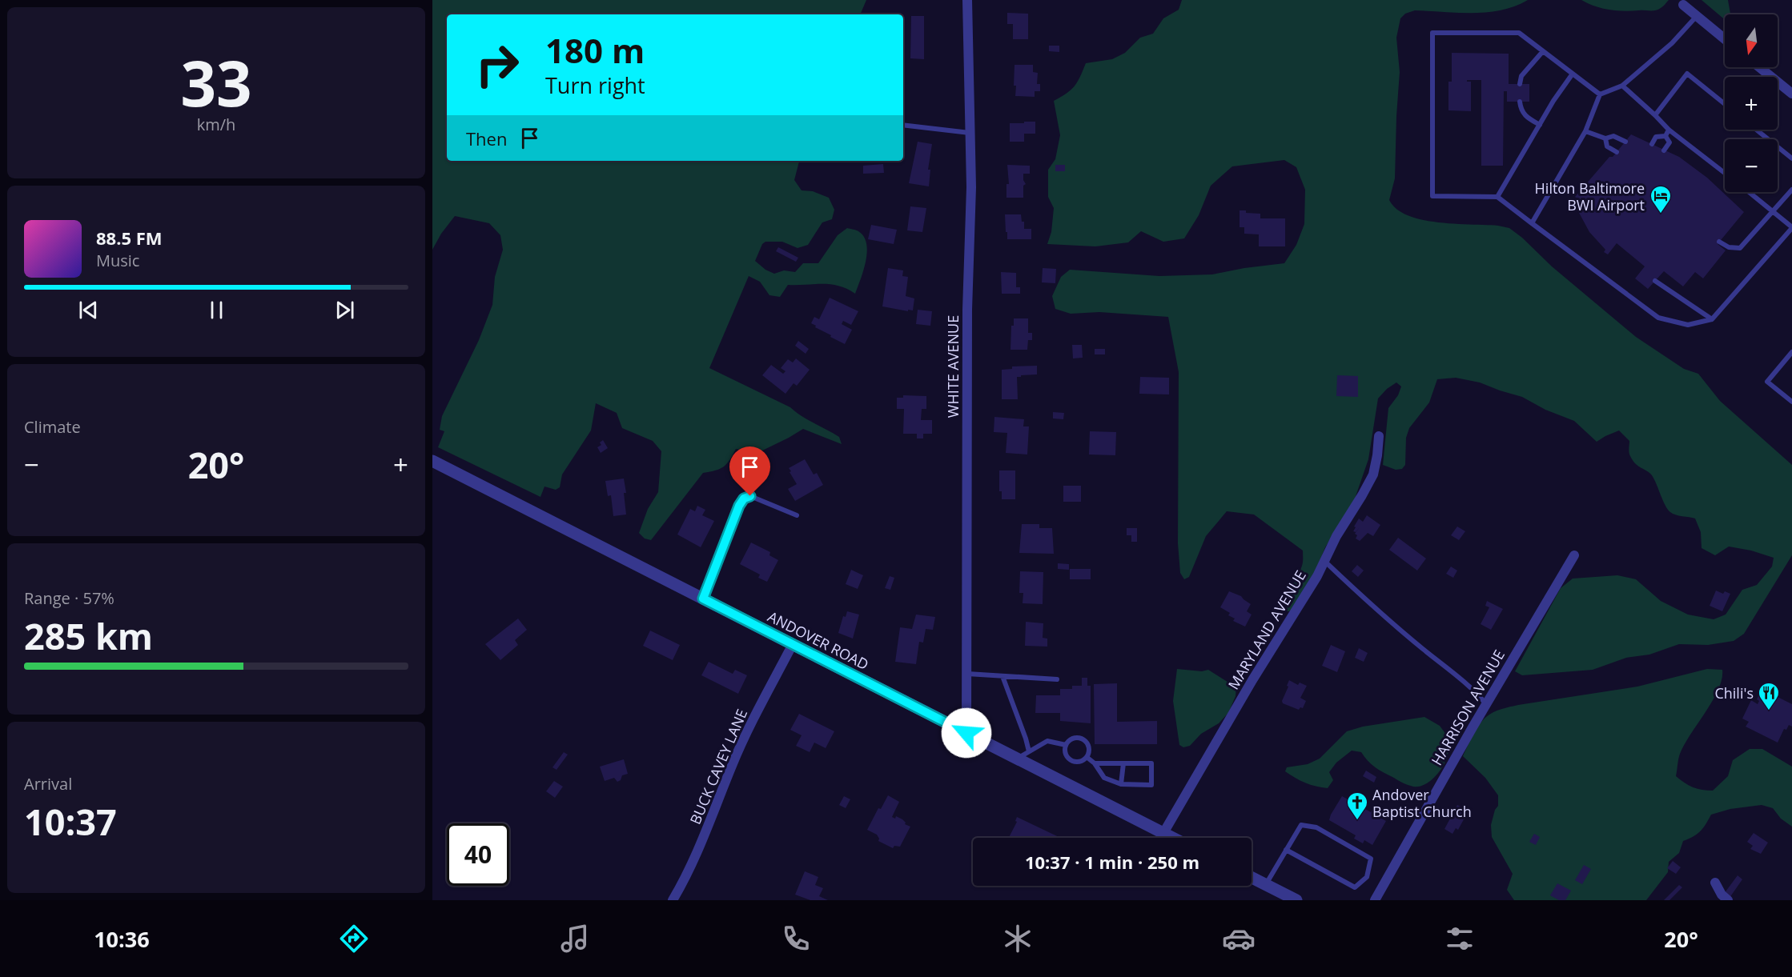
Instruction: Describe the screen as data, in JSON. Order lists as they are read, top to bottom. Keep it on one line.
{"streets":{"street":["WHITE AVENUE","MARYLAND AVENUE","ANDOVER ROAD","HARRISON AVENUE","BUCK CAVEY LANE"]},"crossings":[["WHITE AVENUE","ANDOVER ROAD"],["MARYLAND AVENUE","ANDOVER ROAD"],["ANDOVER ROAD","BUCK CAVEY LANE"]],"places":{"hotel":["Hilton Baltimore BWI Airport"],"restaurant":["Chili's"],"church":["Andover Baptist Church"]},"north":"bottom","page":{"tile":[["33","km/h"],"Climate",["Range · 57%","285 km"],["Arrival","10:37"]],"map_buttons":["+","−"],"turn":["180 m","Turn right"],"then":"Then","song":["88.5 FM","Music"],"heat":["−","20°","+"],"limit":"40","trip":"10:37 · 1 min · 250 m","tabs":["10:36","20°"]}}
